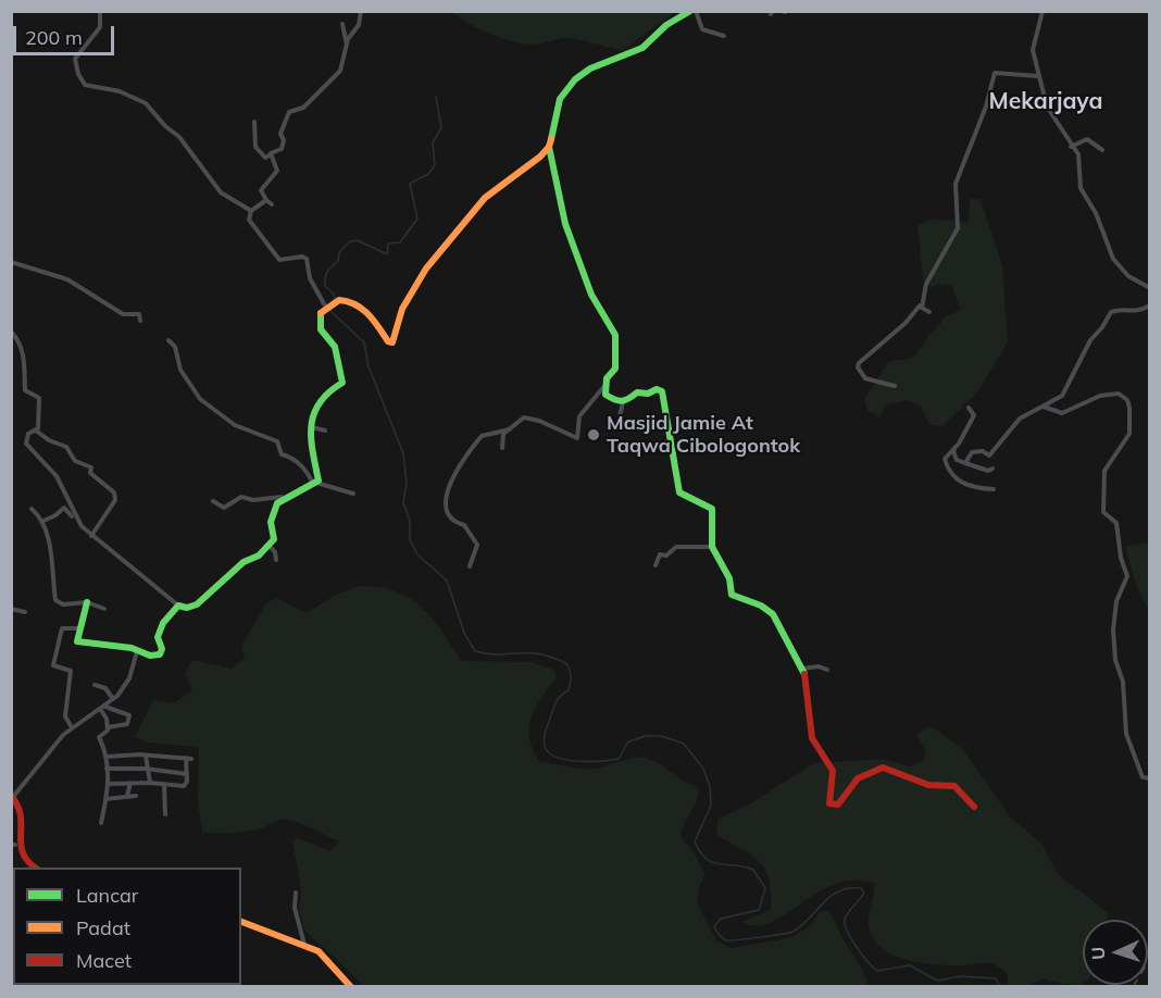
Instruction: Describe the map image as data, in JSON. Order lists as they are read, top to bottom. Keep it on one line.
{"districts":["Mekarjaya"],"places":["Masjid Jamie At Taqwa Cibologontok"],"legend":["Lancar","Padat","Macet"],"scale_bar":"200 m","north":"left"}
